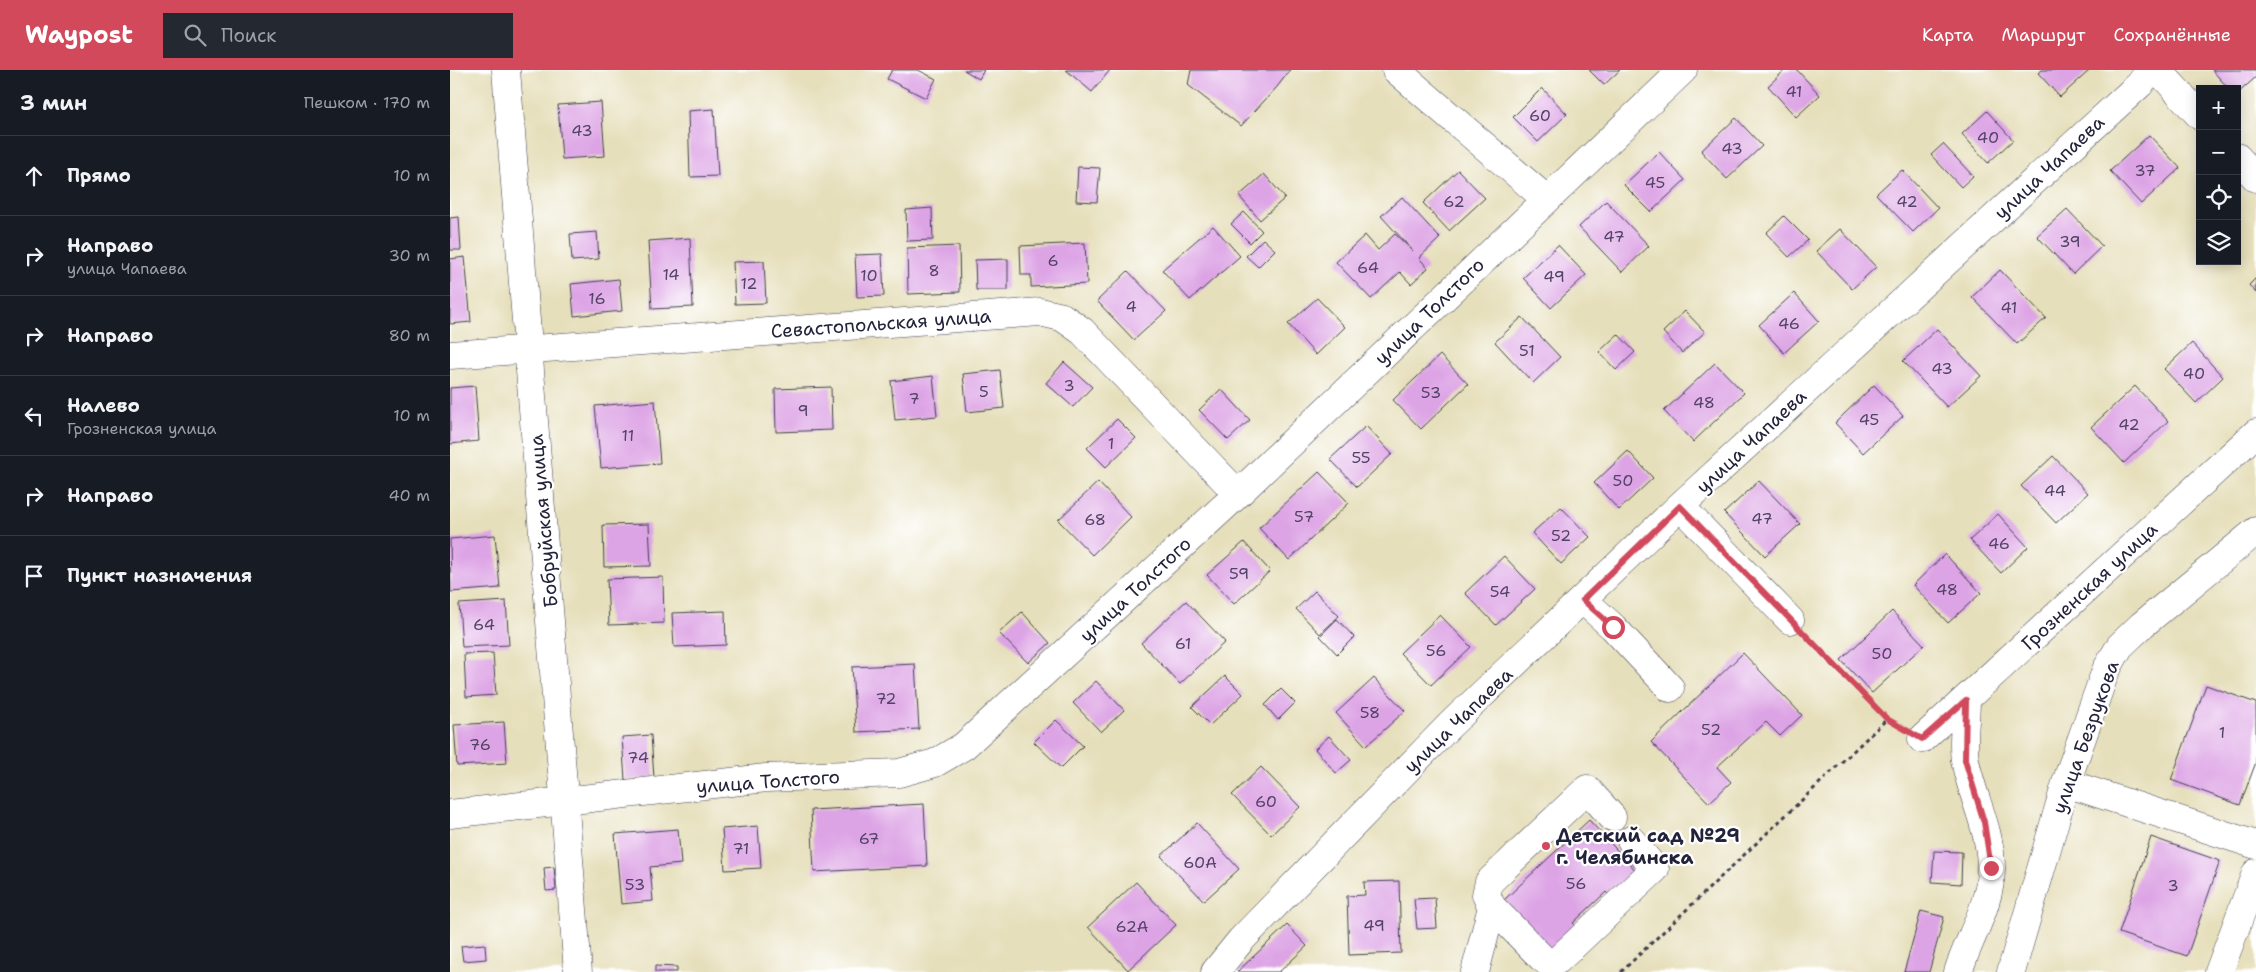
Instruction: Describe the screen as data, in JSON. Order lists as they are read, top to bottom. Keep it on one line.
{"streets":{"street":["улица Чапаева","улица Толстого","Севастопольская улица","Бобруйская улица","Грозненская улица","улица Безрукова"]},"crossings":[["улица Толстого","Севастопольская улица"],["улица Толстого","Бобруйская улица"],["Севастопольская улица","Бобруйская улица"]],"places":["Детский сад №29 г. Челябинска"],"house_numbers":["41","60","43","40","43","37","45","62","42","47","39","6","64","8","14","10","49","12","16","4","41","46","51","43","40","3","5","53","7","48","9","45","42","11","1","55","50","44","57","47","68","52","46","59","48","54","64","61","56","50","72","58","52","1","76","74","60","67","71","60А","56","53","3","49","62А"],"page":{"header":"Waypost","search":"Поиск","nav":["Карта","Маршрут","Сохранённые"],"heading":["3 мин","Пешком · 170 m"],"map_buttons":["+","−"],"list":[["Прямо","10 m"],["Направо","улица Чапаева","30 m"],["Направо","80 m"],["Налево","Грозненская улица","10 m"],["Направо","40 m"],"Пункт назначения"]}}
